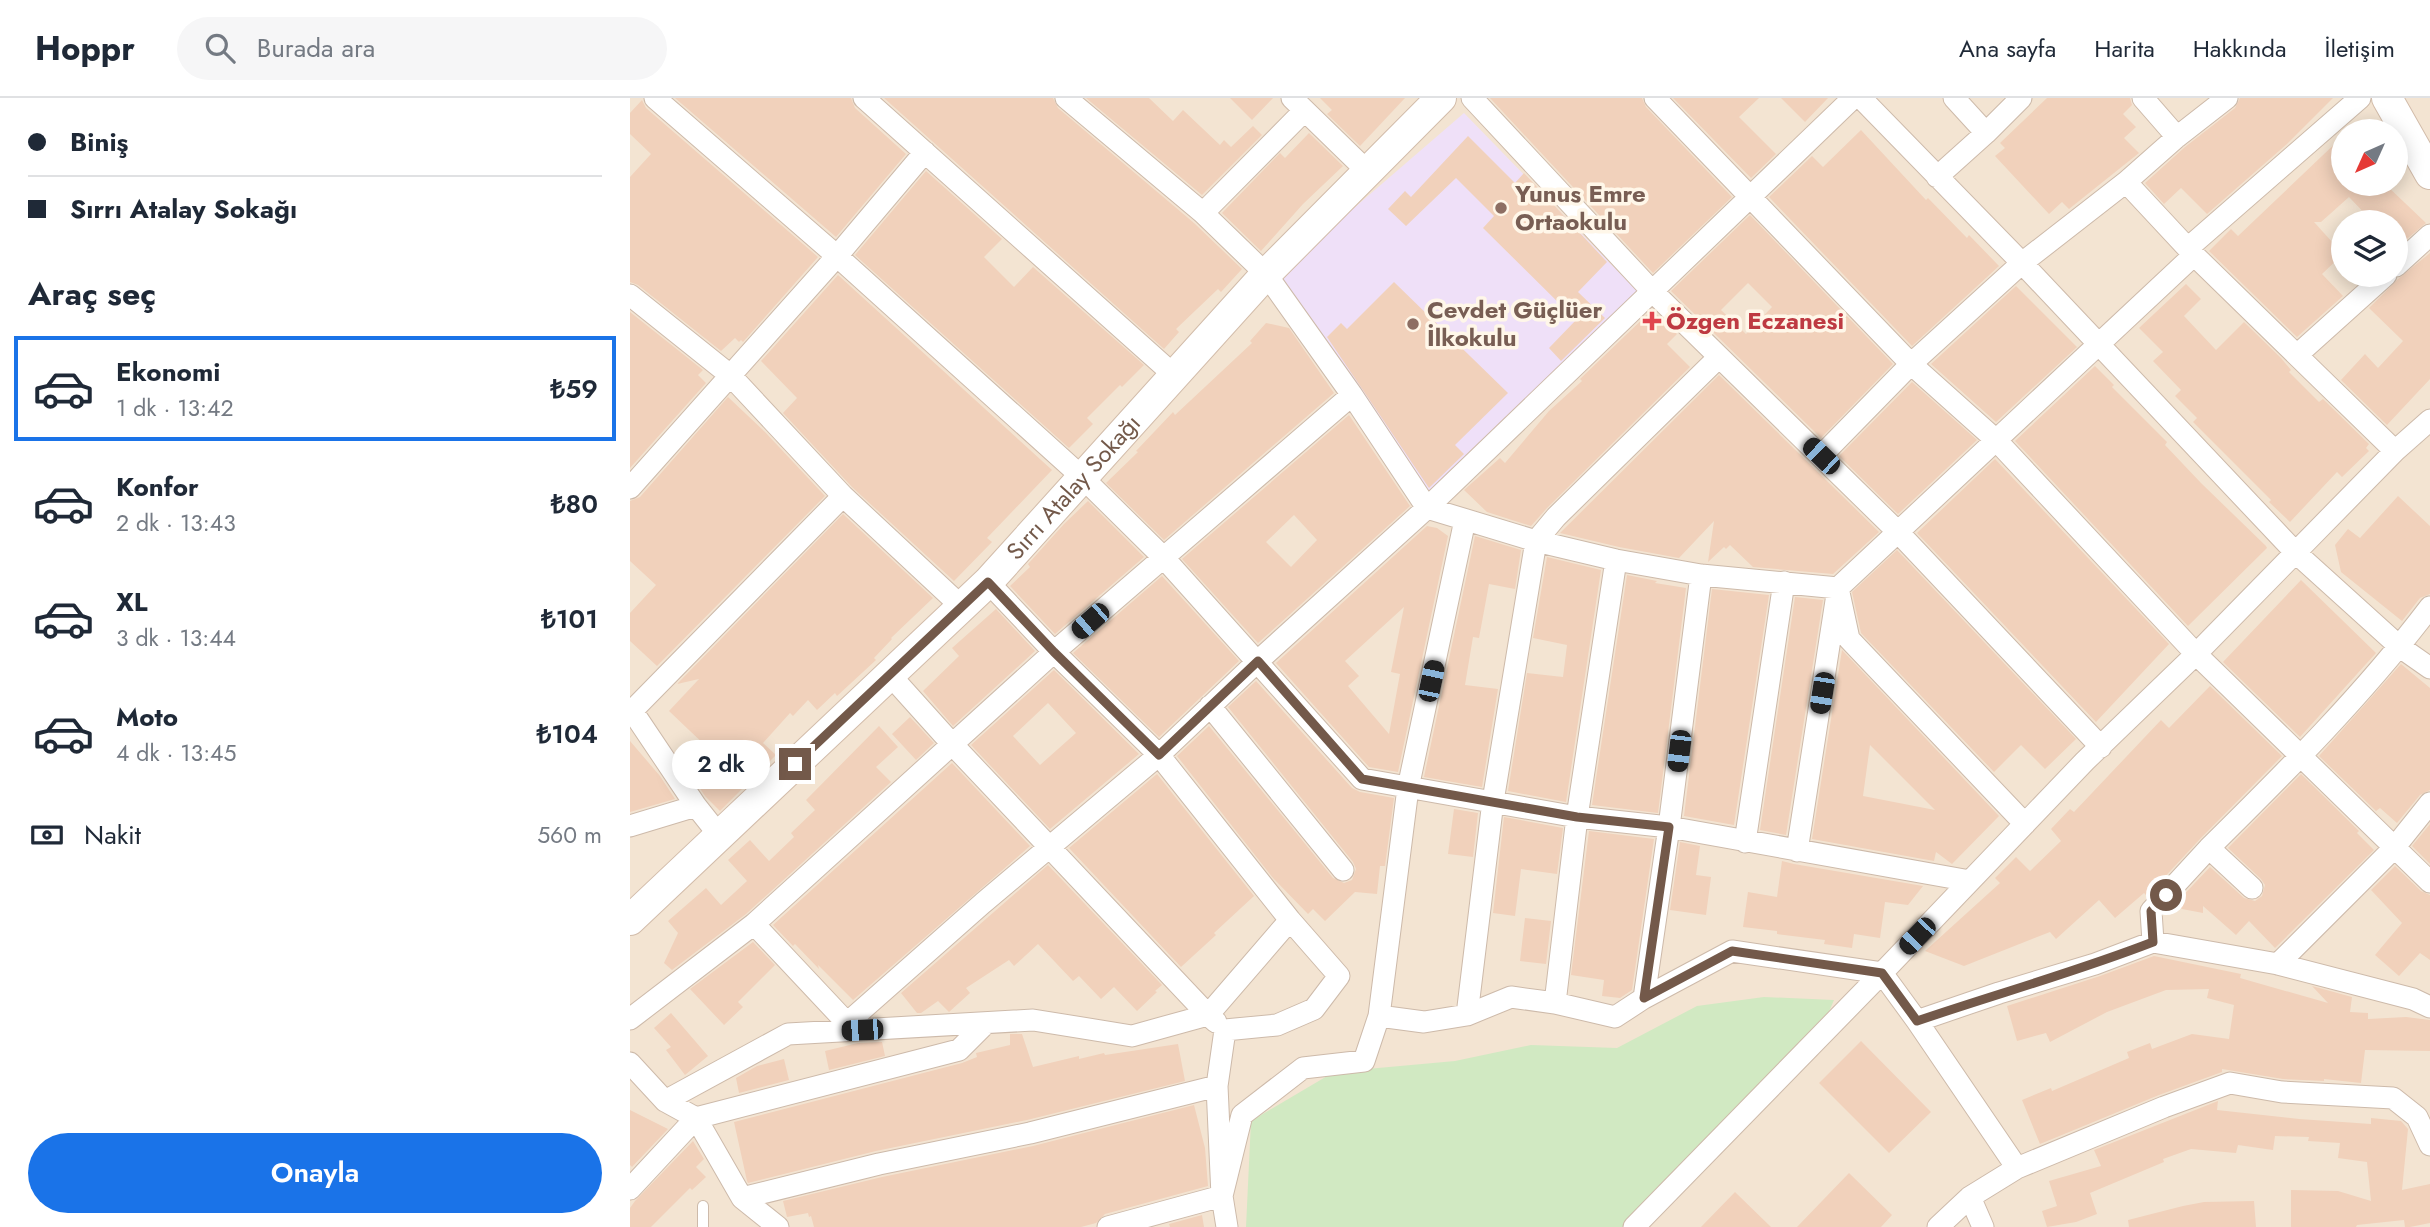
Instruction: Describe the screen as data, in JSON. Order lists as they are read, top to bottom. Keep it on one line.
{"streets":{"main road":["Sırrı Atalay Sokağı"]},"places":{"other":["Yunus Emre Ortaokulu","Cevdet Güçlüer İlkokulu"],"health":["Özgen Eczanesi"]},"north":"bottom left","page":{"header":"Hoppr","search":"Burada ara","nav":["Ana sayfa","Harita","Hakkında","İletişim"],"banner":["Biniş","Sırrı Atalay Sokağı"],"heading":"Araç seç","list":[{"name":"Ekonomi","note":"1 dk · 13:42","value":"₺59"},{"name":"Konfor","note":"2 dk · 13:43","value":"₺80"},{"name":"XL","note":"3 dk · 13:44","value":"₺101"},{"name":"Moto","note":"4 dk · 13:45","value":"₺104"}],"bubble":"2 dk","pay":["Nakit","560 m"],"buttons":"Onayla"}}
